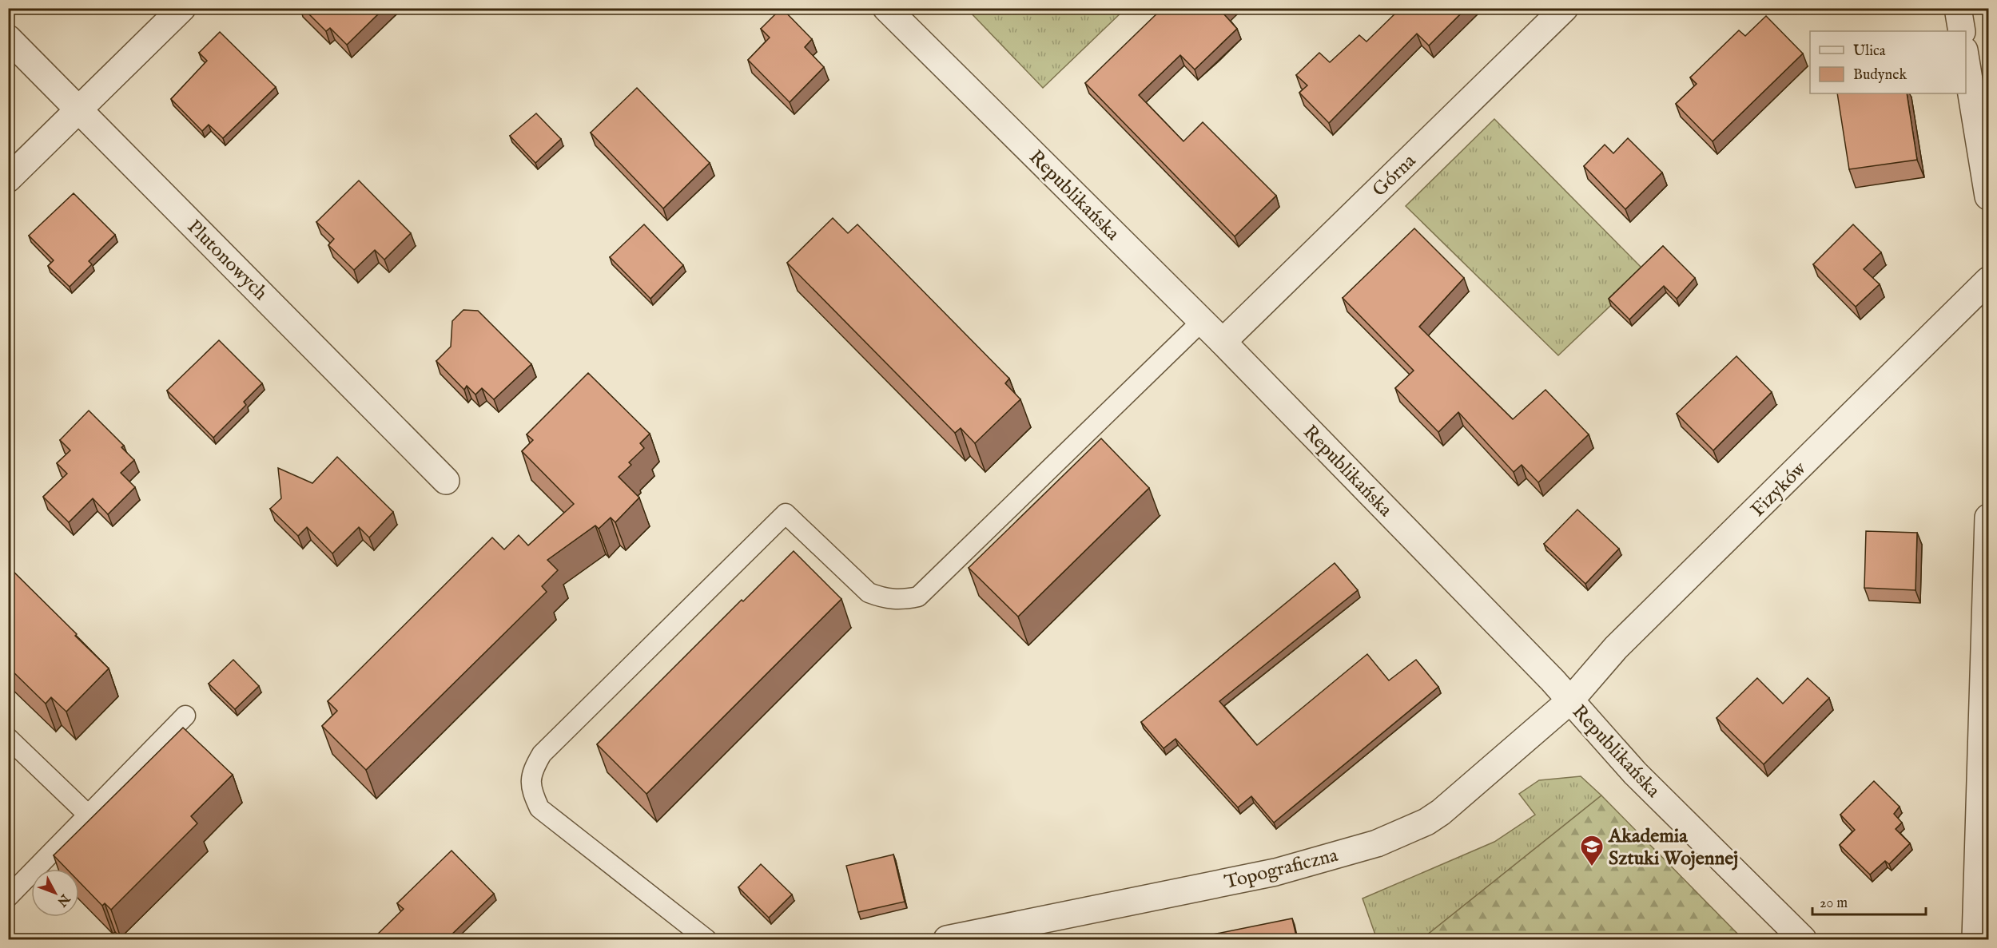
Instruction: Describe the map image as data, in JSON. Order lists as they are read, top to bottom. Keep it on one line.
{"streets":{"street":["Górna","Republikańska","Plutonowych","Fizyków","Topograficzna"]},"crossings":[["Górna","Republikańska"],["Republikańska","Fizyków"],["Republikańska","Topograficzna"],["Fizyków","Topograficzna"]],"places":{"school or university":["Akademia Sztuki Wojennej"]},"legend":["Ulica","Budynek"],"scale_bar":"20 m","north":"bottom right"}
